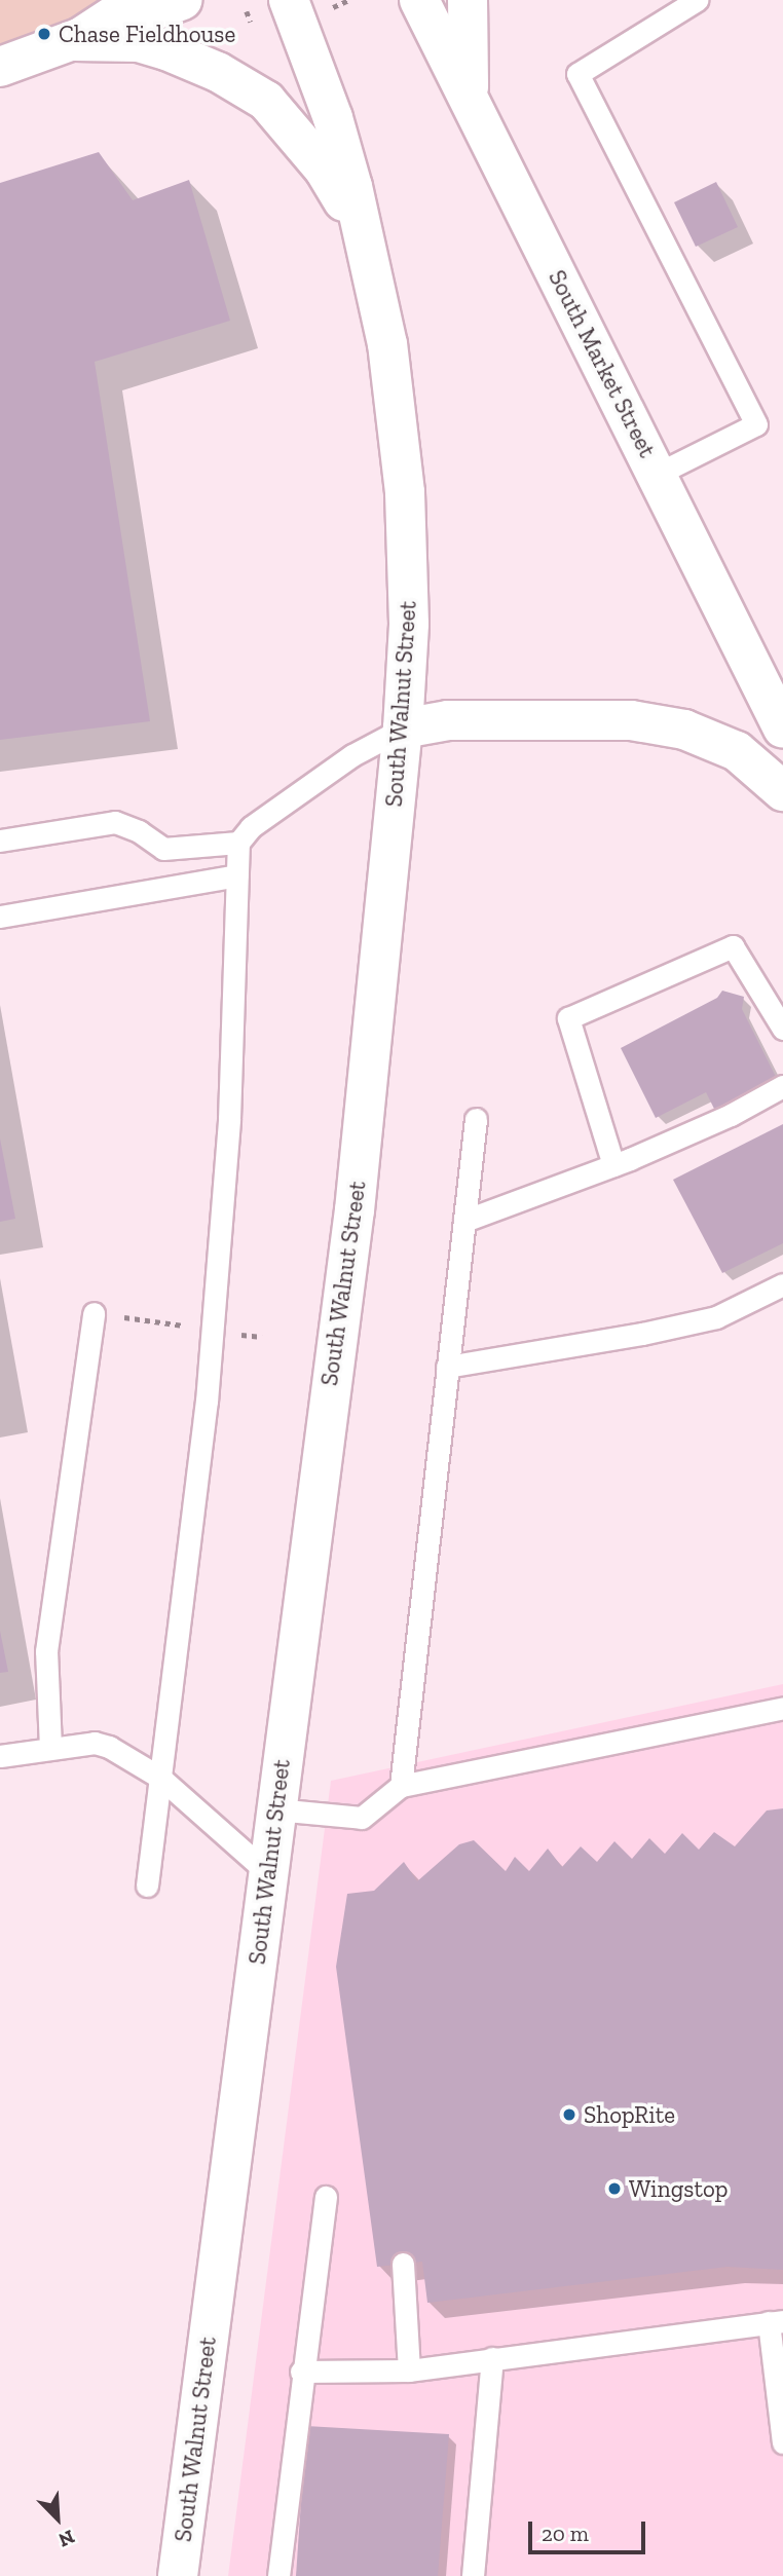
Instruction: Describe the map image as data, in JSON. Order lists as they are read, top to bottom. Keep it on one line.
{"streets":{"main road":["South Market Street","South Walnut Street"]},"places":["Chase Fieldhouse","ShopRite","Wingstop"],"scale_bar":"20 m","north":"bottom right"}
